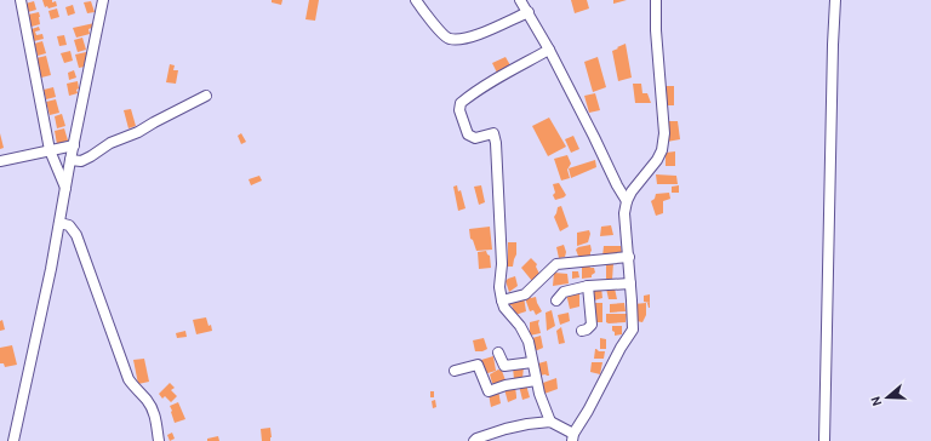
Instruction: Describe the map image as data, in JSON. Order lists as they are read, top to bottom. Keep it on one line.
{"north":"left"}
